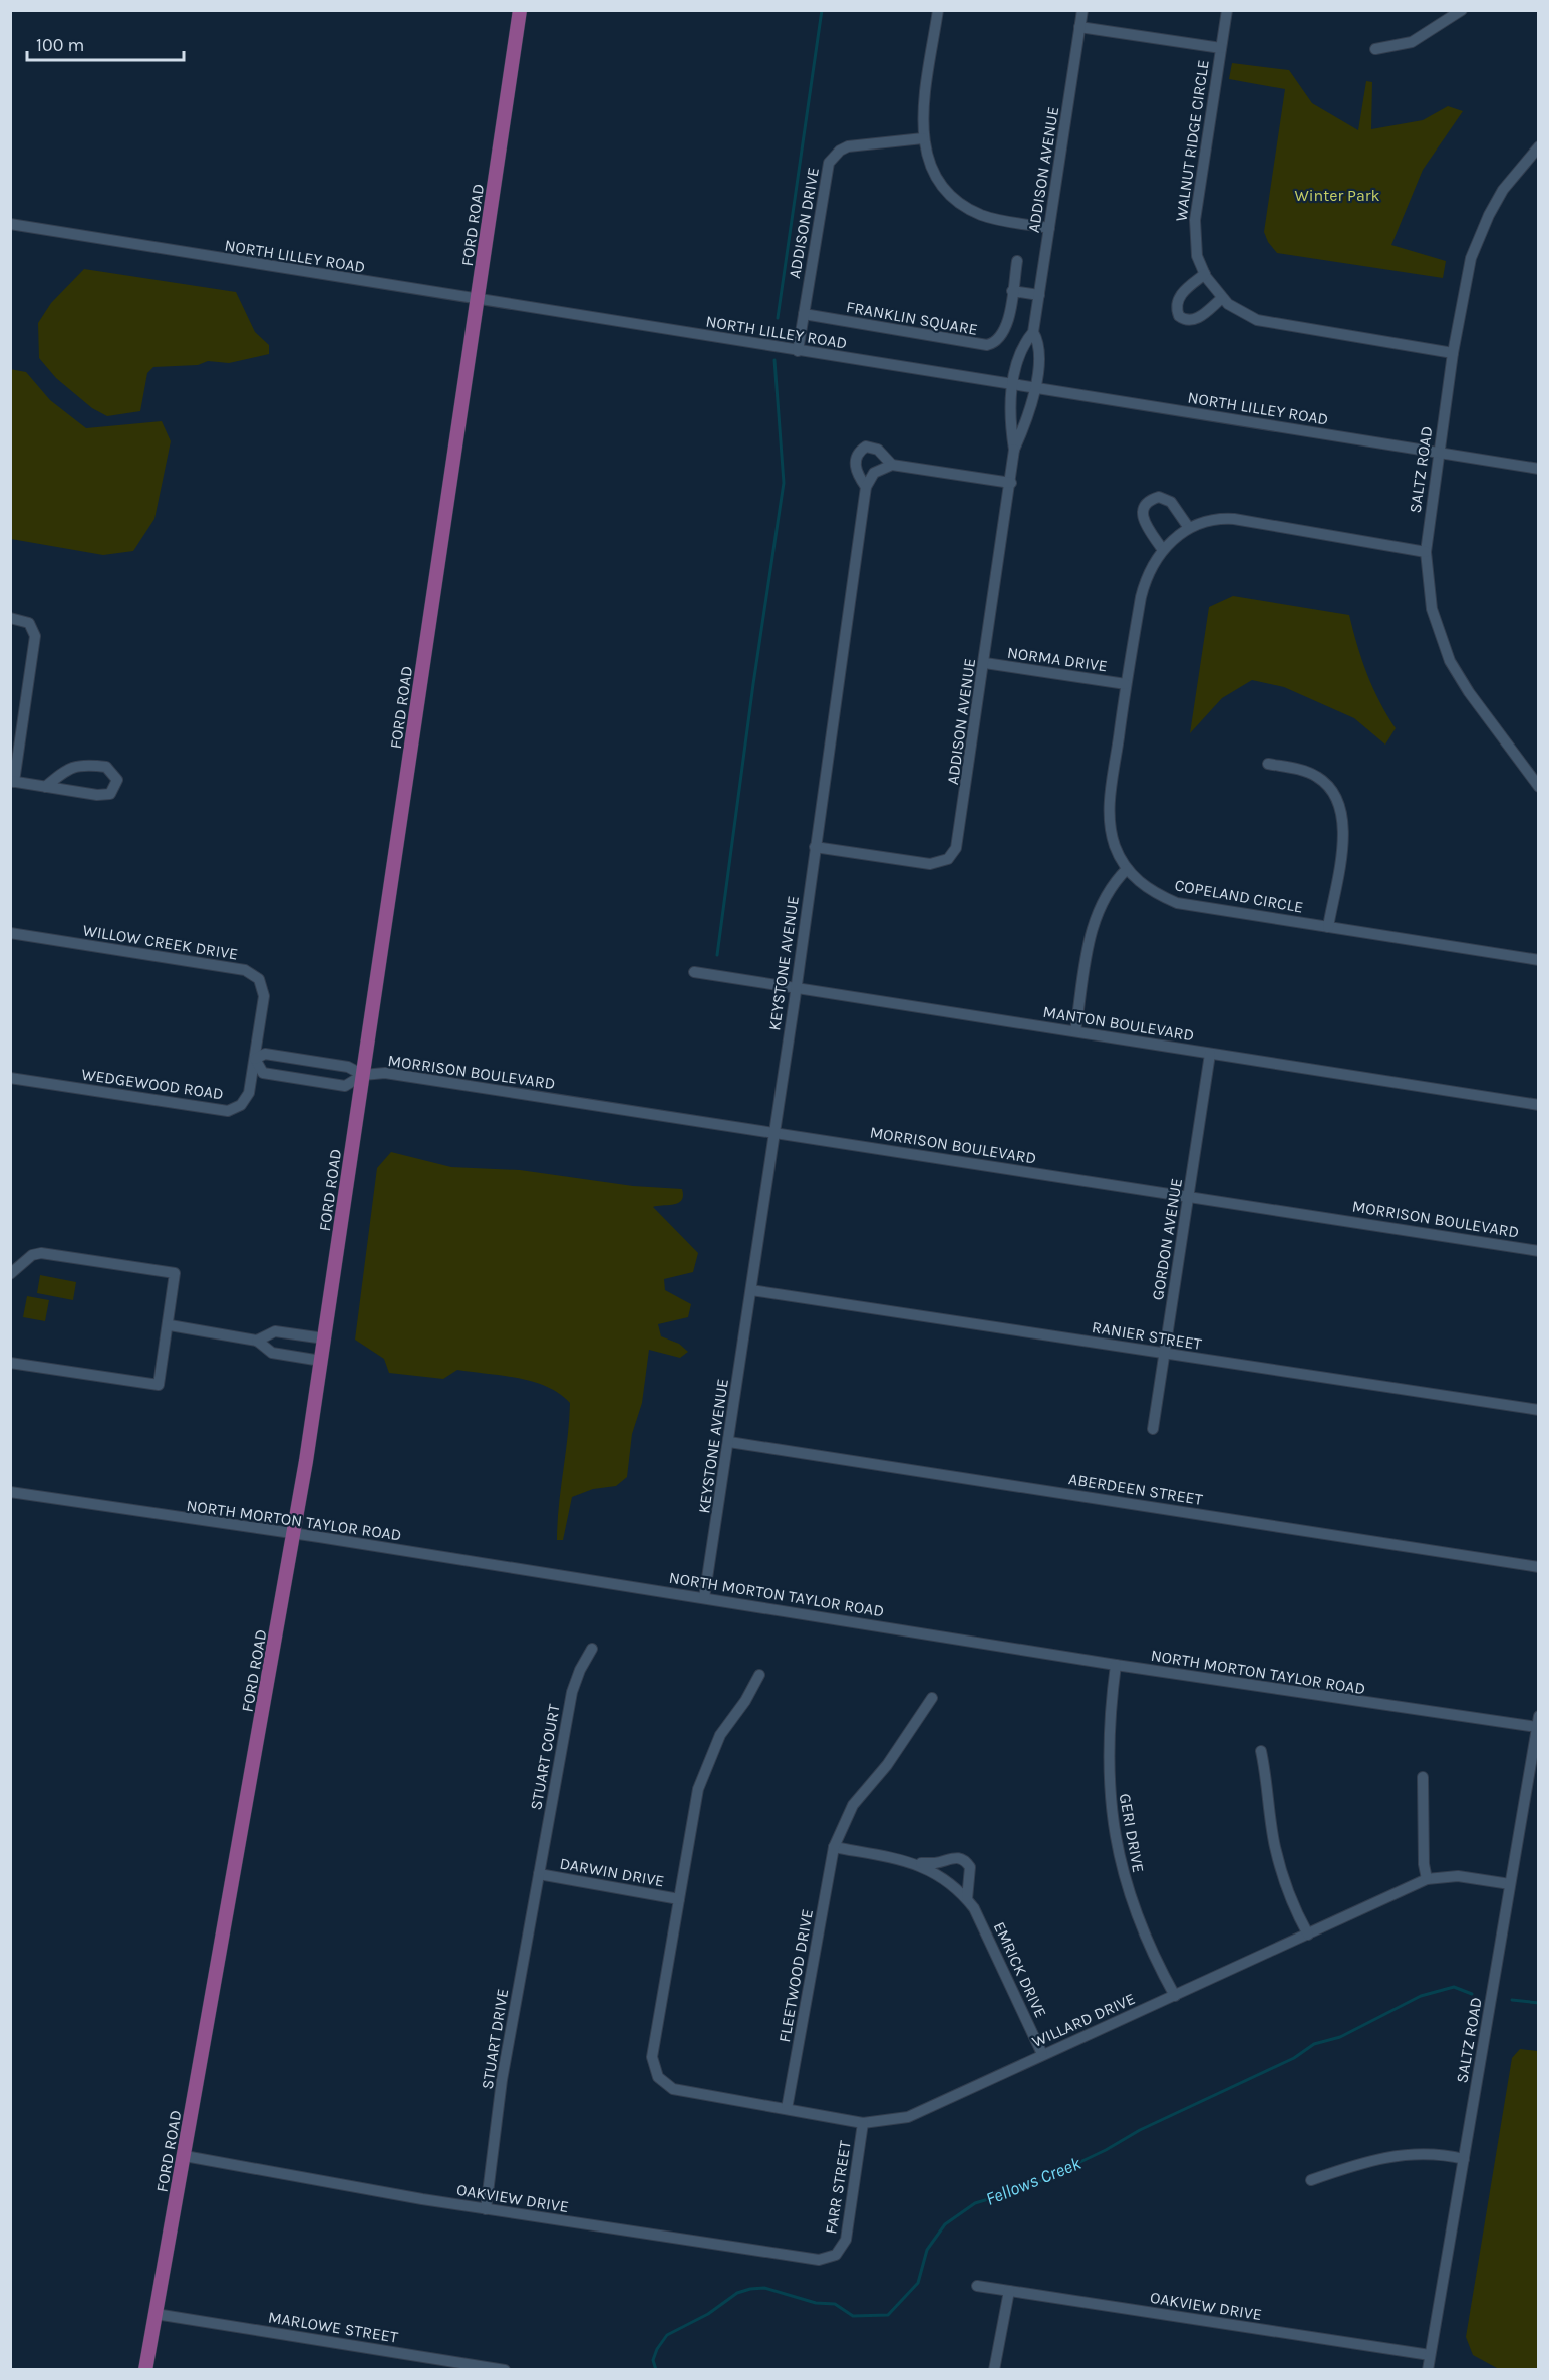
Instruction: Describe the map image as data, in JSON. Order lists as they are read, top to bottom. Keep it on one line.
{"streets":{"main road":["FORD ROAD"],"street":["WALNUT RIDGE CIRCLE","ADDISON AVENUE","ADDISON DRIVE","NORTH LILLEY ROAD","FRANKLIN SQUARE","SALTZ ROAD","NORMA DRIVE","COPELAND CIRCLE","WILLOW CREEK DRIVE","KEYSTONE AVENUE","MANTON BOULEVARD","MORRISON BOULEVARD","WEDGEWOOD ROAD","GORDON AVENUE","RANIER STREET","ABERDEEN STREET","NORTH MORTON TAYLOR ROAD","STUART COURT","GERI DRIVE","DARWIN DRIVE","EMRICK DRIVE","FLEETWOOD DRIVE","WILLARD DRIVE","STUART DRIVE","FARR STREET","OAKVIEW DRIVE","MARLOWE STREET"]},"crossings":[["WALNUT RIDGE CIRCLE","SALTZ ROAD"],["ADDISON AVENUE","NORTH LILLEY ROAD"],["ADDISON AVENUE","NORMA DRIVE"],["ADDISON AVENUE","KEYSTONE AVENUE"],["ADDISON DRIVE","NORTH LILLEY ROAD"],["ADDISON DRIVE","FRANKLIN SQUARE"],["FORD ROAD","NORTH LILLEY ROAD"],["FORD ROAD","MORRISON BOULEVARD"],["FORD ROAD","NORTH MORTON TAYLOR ROAD"],["FORD ROAD","OAKVIEW DRIVE"],["FORD ROAD","MARLOWE STREET"],["NORTH LILLEY ROAD","SALTZ ROAD"],["SALTZ ROAD","COPELAND CIRCLE"],["SALTZ ROAD","NORTH MORTON TAYLOR ROAD"],["SALTZ ROAD","WILLARD DRIVE"],["SALTZ ROAD","OAKVIEW DRIVE"],["NORMA DRIVE","COPELAND CIRCLE"],["WILLOW CREEK DRIVE","WEDGEWOOD ROAD"],["KEYSTONE AVENUE","MANTON BOULEVARD"],["KEYSTONE AVENUE","MORRISON BOULEVARD"],["KEYSTONE AVENUE","RANIER STREET"],["KEYSTONE AVENUE","ABERDEEN STREET"],["KEYSTONE AVENUE","NORTH MORTON TAYLOR ROAD"],["MANTON BOULEVARD","GORDON AVENUE"],["MORRISON BOULEVARD","GORDON AVENUE"],["GORDON AVENUE","RANIER STREET"],["NORTH MORTON TAYLOR ROAD","GERI DRIVE"],["STUART COURT","DARWIN DRIVE"],["STUART COURT","STUART DRIVE"],["GERI DRIVE","WILLARD DRIVE"],["DARWIN DRIVE","WILLARD DRIVE"],["DARWIN DRIVE","STUART DRIVE"],["EMRICK DRIVE","FLEETWOOD DRIVE"],["EMRICK DRIVE","WILLARD DRIVE"],["FLEETWOOD DRIVE","WILLARD DRIVE"],["WILLARD DRIVE","FARR STREET"],["STUART DRIVE","OAKVIEW DRIVE"],["FARR STREET","OAKVIEW DRIVE"]],"water":["Fellows Creek"],"parks":["Winter Park"],"scale_bar":"100 m"}
